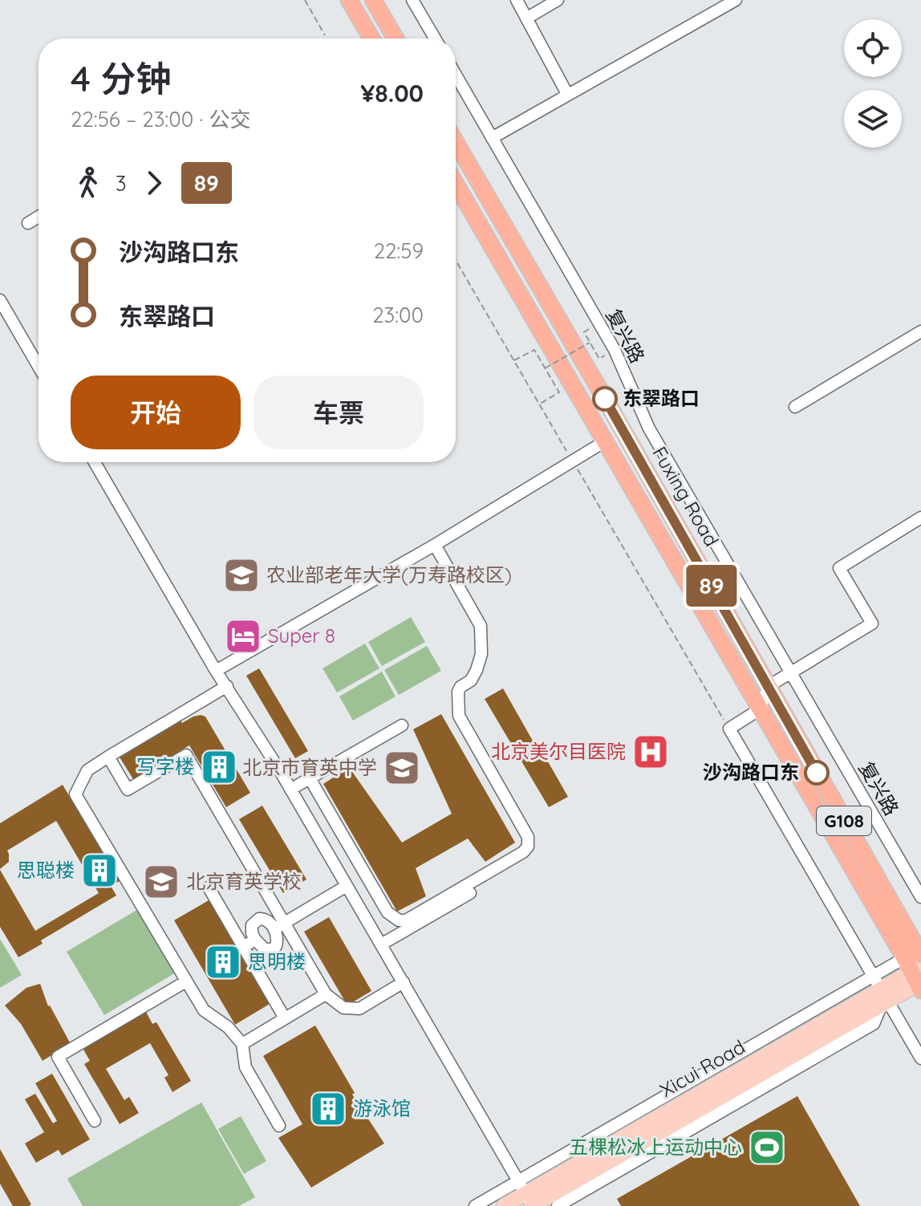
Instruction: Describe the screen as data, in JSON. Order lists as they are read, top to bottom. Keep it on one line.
{"streets":{"highway":["Fuxing Road","G108"],"main road":["Xicui Road"],"street":["复兴路"]},"crossings":[["Fuxing Road","G108"],["Fuxing Road","Xicui Road"],["G108","Xicui Road"]],"places":{"other":["东翠路口","沙沟路口东"],"school or university":["农业部老年大学(万寿路校区)","北京市育英中学","北京育英学校"],"hotel":["Super 8"],"hospital":["北京美尔目医院"],"building":["写字楼","思聪楼","思明楼","游泳馆"],"sports":["五棵松冰上运动中心"]},"lines":["bus line 89"],"page":{"on_map":"89","heading":["4 分钟","22:56 – 23:00 · 公交","¥8.00"],"legs":["3","89"],"list":[{"name":"沙沟路口东","value":"22:59"},{"name":"东翠路口","value":"23:00"}],"buttons":["开始","车票"]}}
